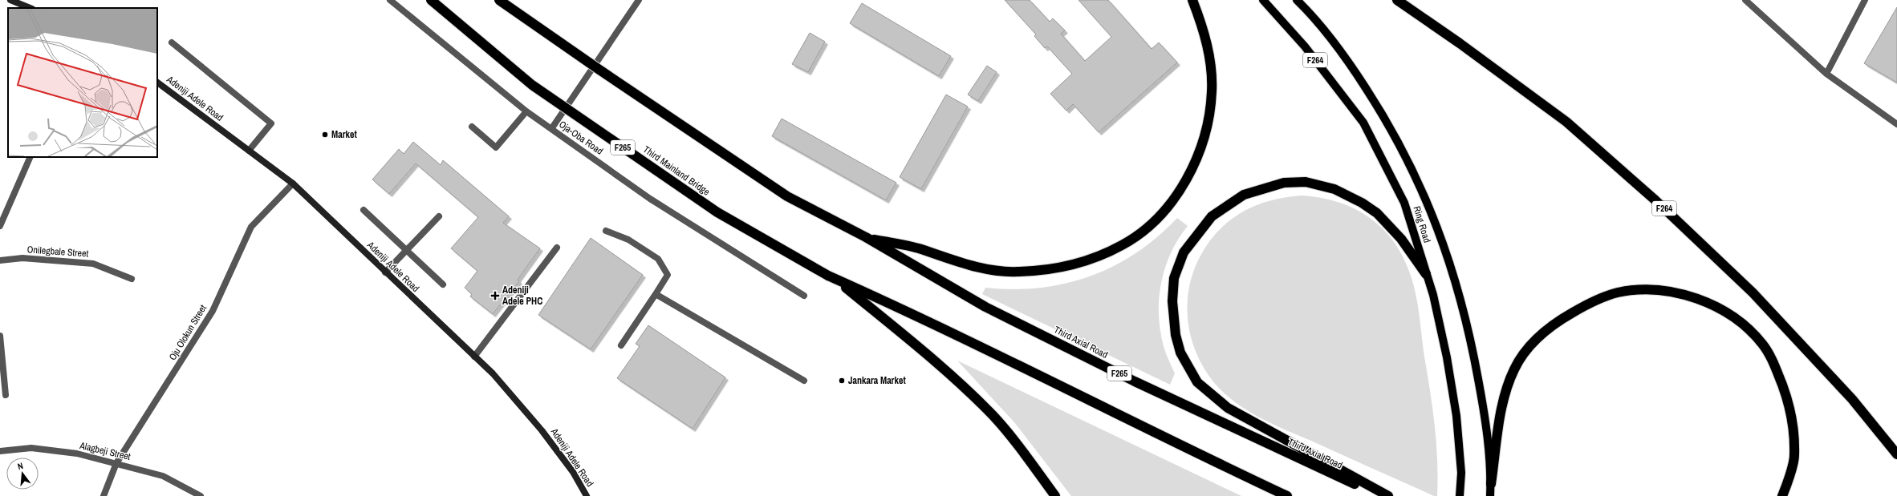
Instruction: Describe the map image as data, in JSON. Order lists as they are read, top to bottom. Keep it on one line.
{"streets":{"highway":["F264","F265","Third Mainland Bridge","Third Axial Road"],"main road":["Ring Road"],"street":["Adeniji Adele Road","Oja-Oba Road","Onilegbale Street","Oju Olokun Street","Alagbeji Street"]},"crossings":[["Adeniji Adele Road","Oju Olokun Street"],["F265","Third Mainland Bridge"],["F265","Third Axial Road"],["Oju Olokun Street","Alagbeji Street"]],"places":{"other":["Market","Jankara Market"],"health":["Adeniji Adele PHC"]},"north":"top"}
